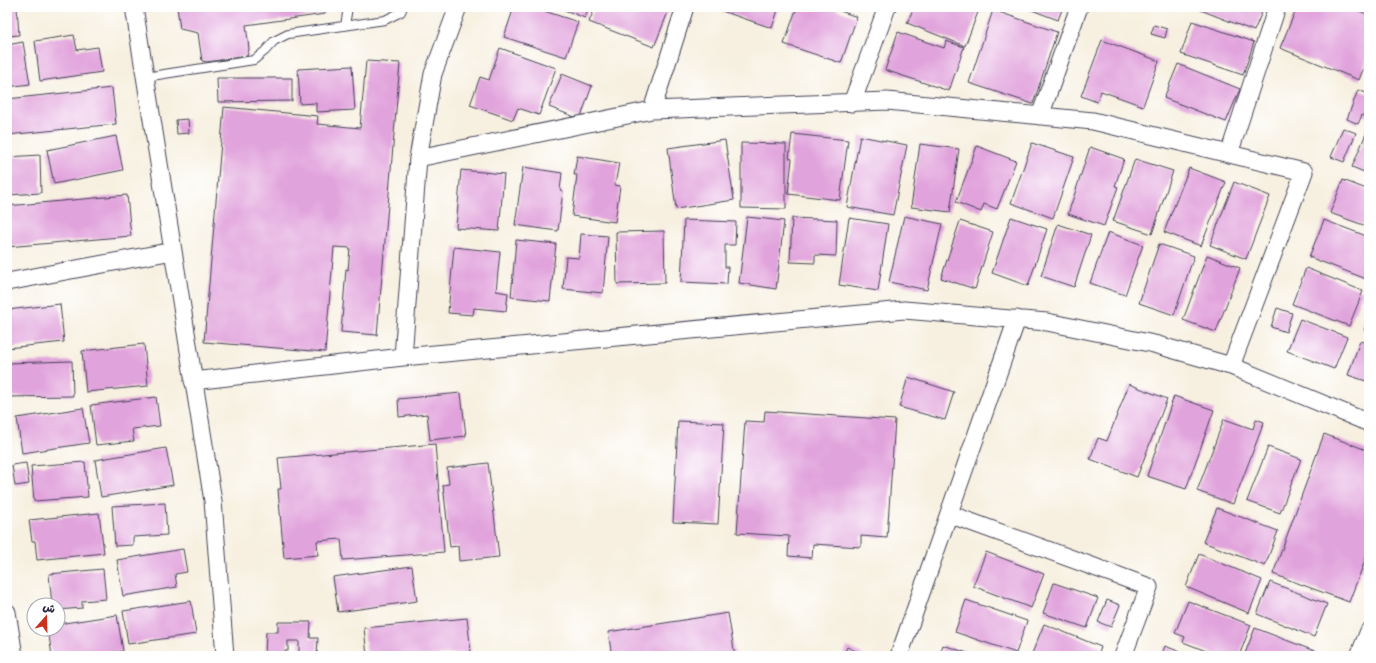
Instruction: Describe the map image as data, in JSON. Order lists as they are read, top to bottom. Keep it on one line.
{"north":"top"}
